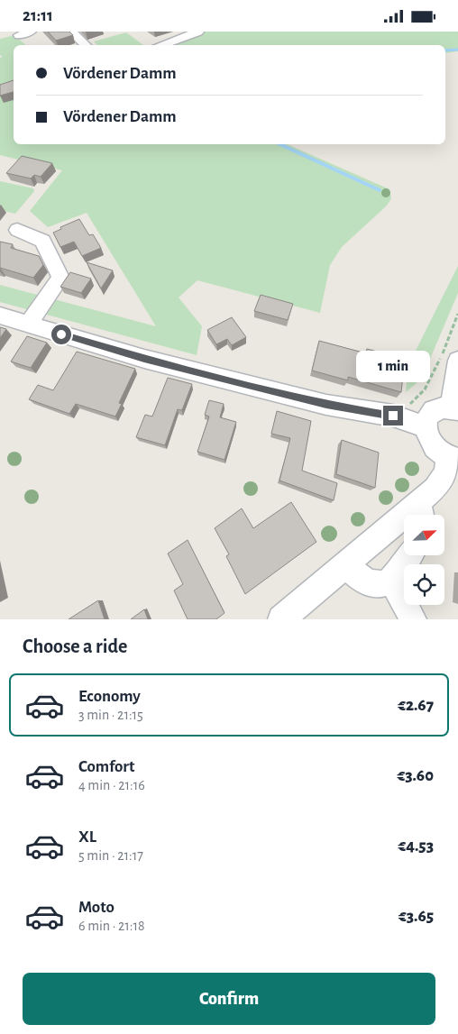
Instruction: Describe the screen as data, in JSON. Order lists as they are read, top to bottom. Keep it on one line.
{"north":"top right","page":{"status":"21:11","banner":["Vördener Damm","Vördener Damm"],"bubble":"1 min","heading":"Choose a ride","list":[{"name":"Economy","note":"3 min · 21:15","value":"€2.67"},{"name":"Comfort","note":"4 min · 21:16","value":"€3.60"},{"name":"XL","note":"5 min · 21:17","value":"€4.53"},{"name":"Moto","note":"6 min · 21:18","value":"€3.65"}],"buttons":"Confirm"}}
